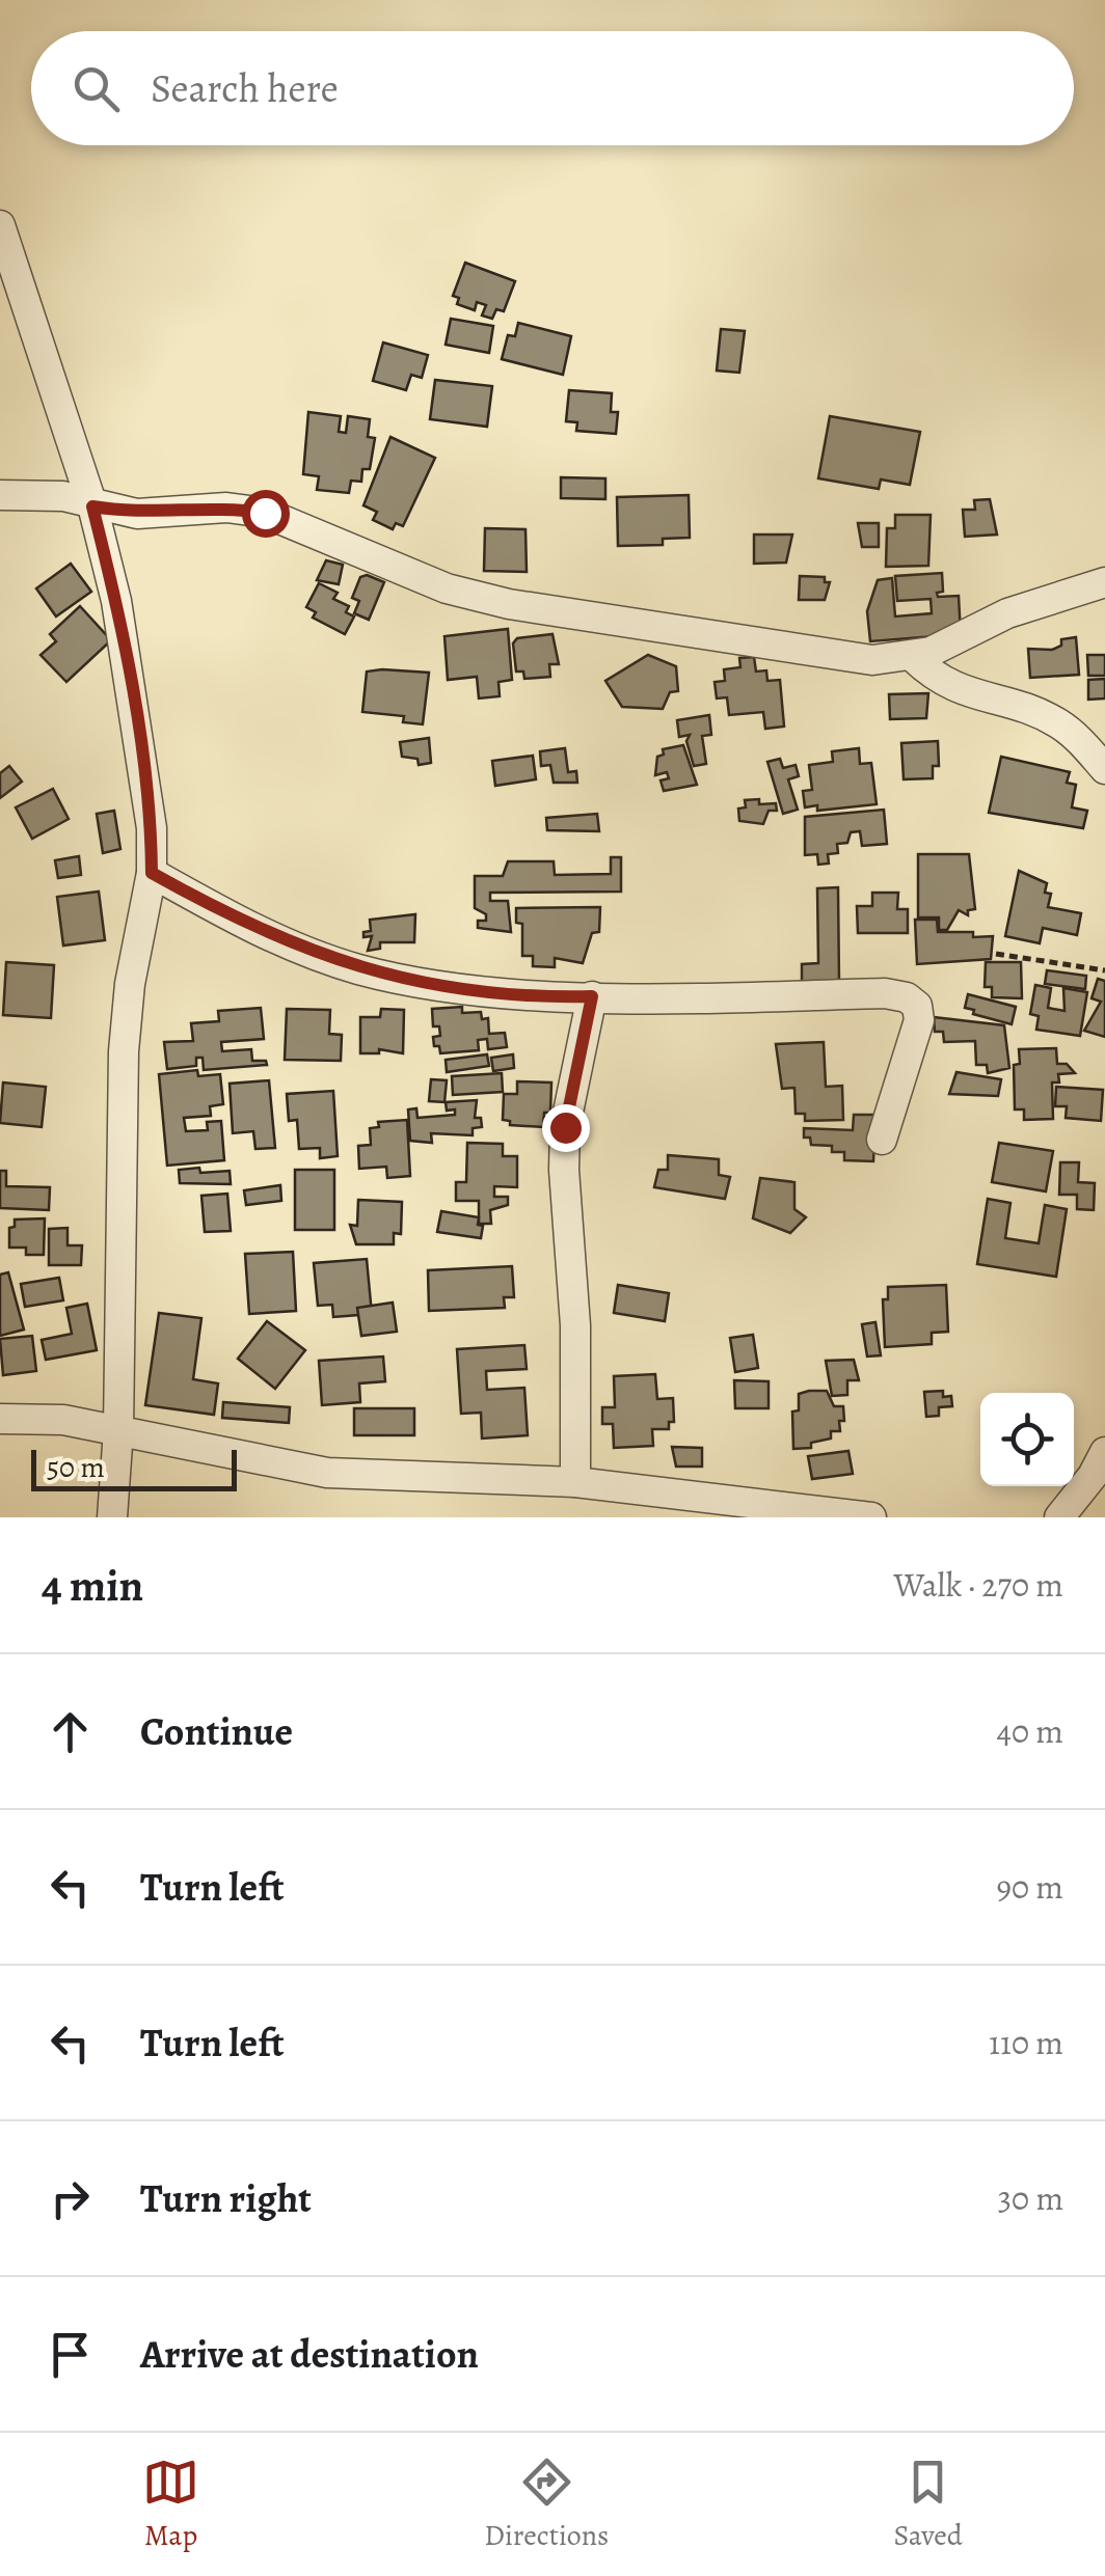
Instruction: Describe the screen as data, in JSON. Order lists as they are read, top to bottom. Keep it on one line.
{"scale_bar":"50 m","page":{"search":"Search here","scale":"50 m","heading":["4 min","Walk · 270 m"],"list":[["Continue","40 m"],["Turn left","90 m"],["Turn left","110 m"],["Turn right","30 m"],"Arrive at destination"],"nav":["Map","Directions","Saved"]}}
